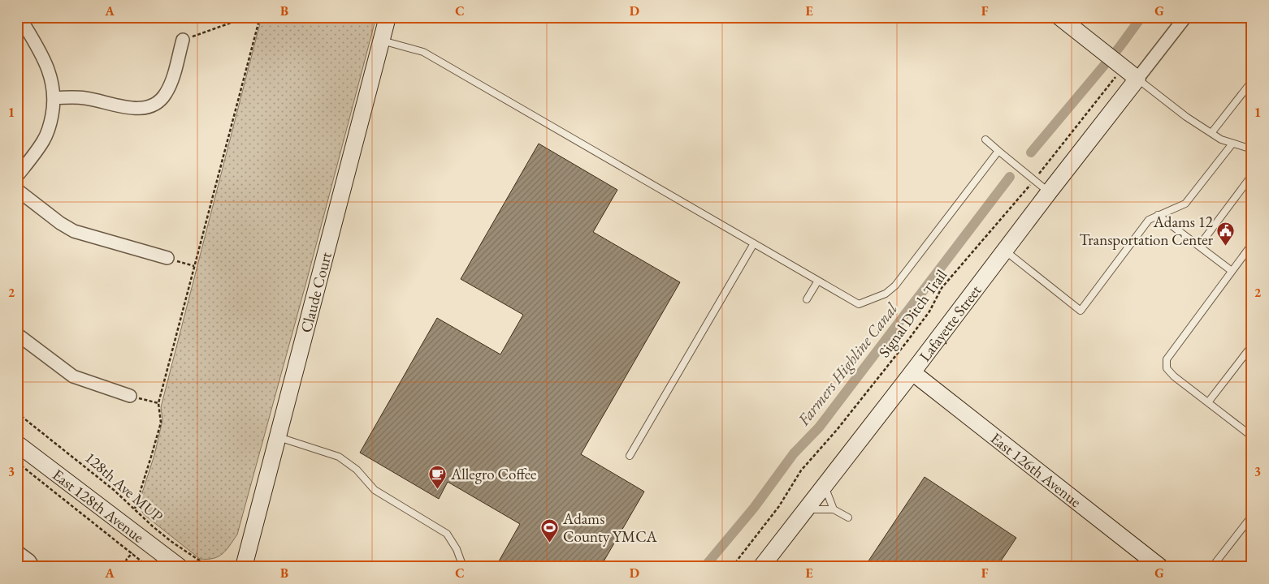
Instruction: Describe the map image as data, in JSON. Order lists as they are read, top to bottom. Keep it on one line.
{"streets":{"street":["Claude Court","Lafayette Street","East 126th Avenue","East 128th Avenue"],"path":["Signal Ditch Trail","128th Ave MUP"]},"crossings":[["Lafayette Street","East 126th Avenue"]],"water":["Farmers Highline Canal"],"places":{"public building":["Adams 12 Transportation Center"],"cafe":["Allegro Coffee"],"sports":["Adams County YMCA"]},"grid":{"columns":["A","B","C","D","E","F","G"],"rows":["1","2","3"]}}
